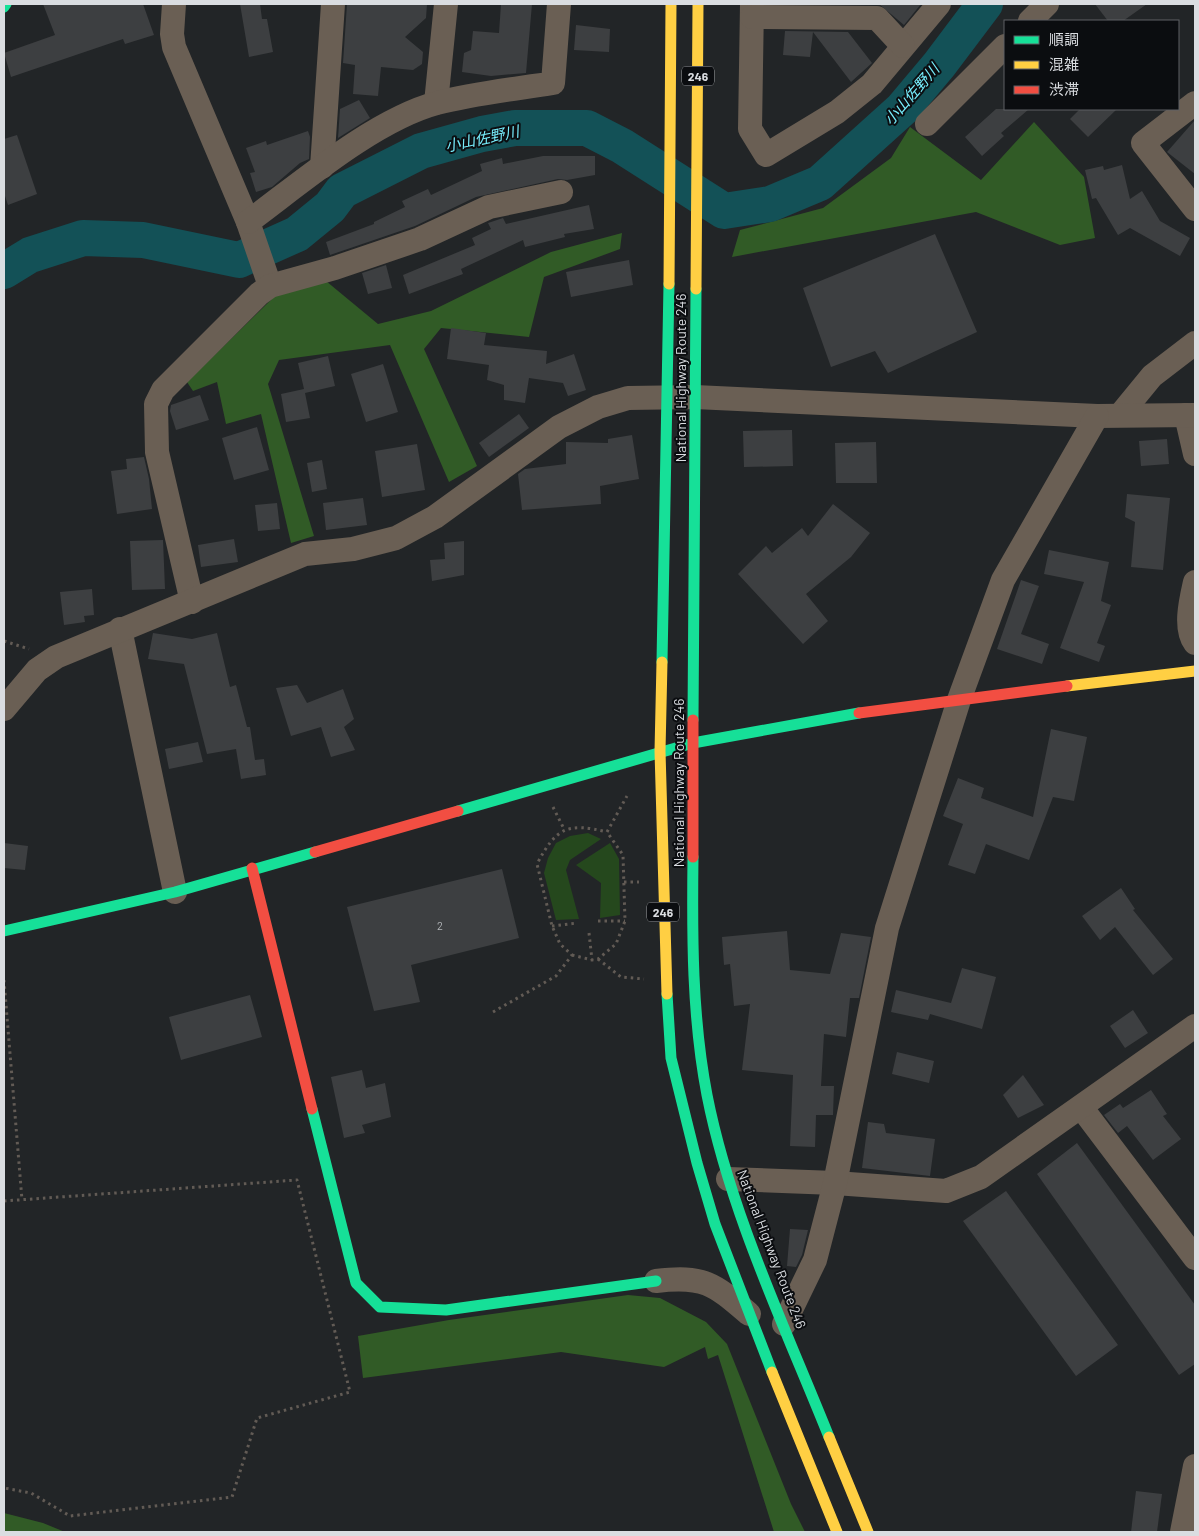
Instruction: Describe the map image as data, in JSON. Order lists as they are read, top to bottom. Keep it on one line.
{"streets":{"main road":["246","National Highway Route 246"]},"water":["小山佐野川"],"house_numbers":["2"],"legend":["順調","混雑","渋滞"]}
